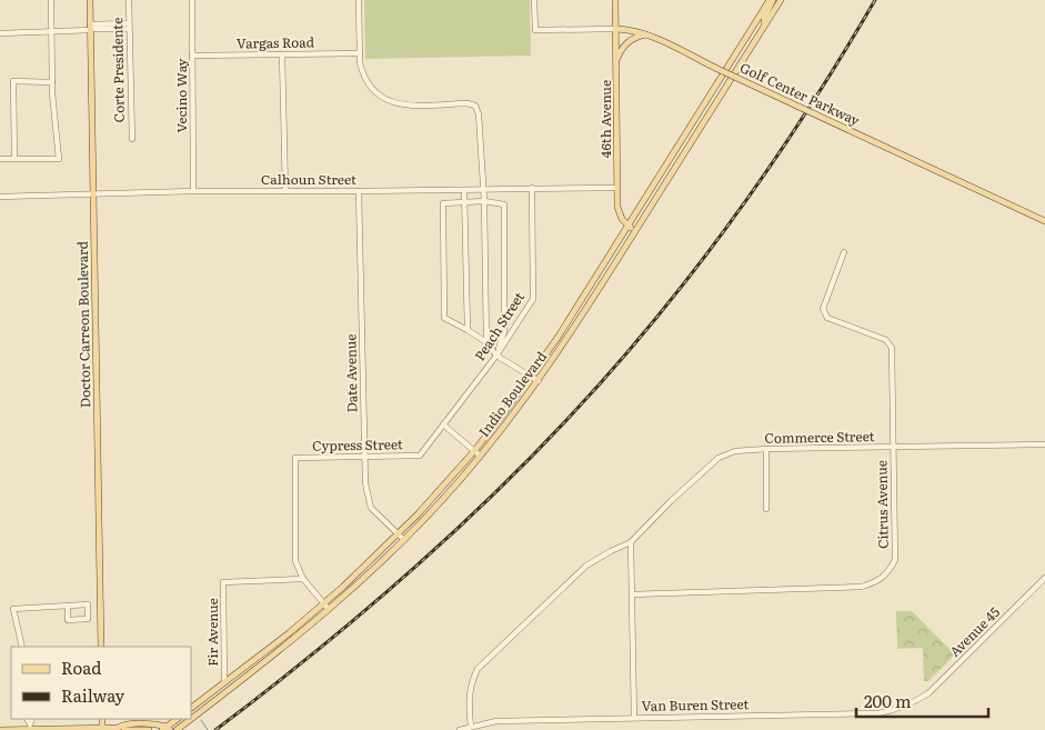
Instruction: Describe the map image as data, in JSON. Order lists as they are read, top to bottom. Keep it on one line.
{"streets":{"main road":["Golf Center Parkway","46th Avenue","Doctor Carreon Boulevard","Indio Boulevard"],"street":["Vargas Road","Corte Presidente","Vecino Way","Calhoun Street","Peach Street","Date Avenue","Commerce Street","Cypress Street","Citrus Avenue","Fir Avenue","Avenue 45","Van Buren Street"]},"crossings":[["Vargas Road","Vecino Way"],["Golf Center Parkway","46th Avenue"],["Vecino Way","Calhoun Street"],["46th Avenue","Calhoun Street"],["46th Avenue","Indio Boulevard"],["Calhoun Street","Doctor Carreon Boulevard"],["Calhoun Street","Peach Street"],["Calhoun Street","Date Avenue"],["Peach Street","Cypress Street"],["Date Avenue","Indio Boulevard"],["Date Avenue","Cypress Street"],["Indio Boulevard","Fir Avenue"],["Commerce Street","Citrus Avenue"],["Cypress Street","Fir Avenue"],["Avenue 45","Van Buren Street"]],"legend":["Road","Railway"],"scale_bar":"200 m"}
